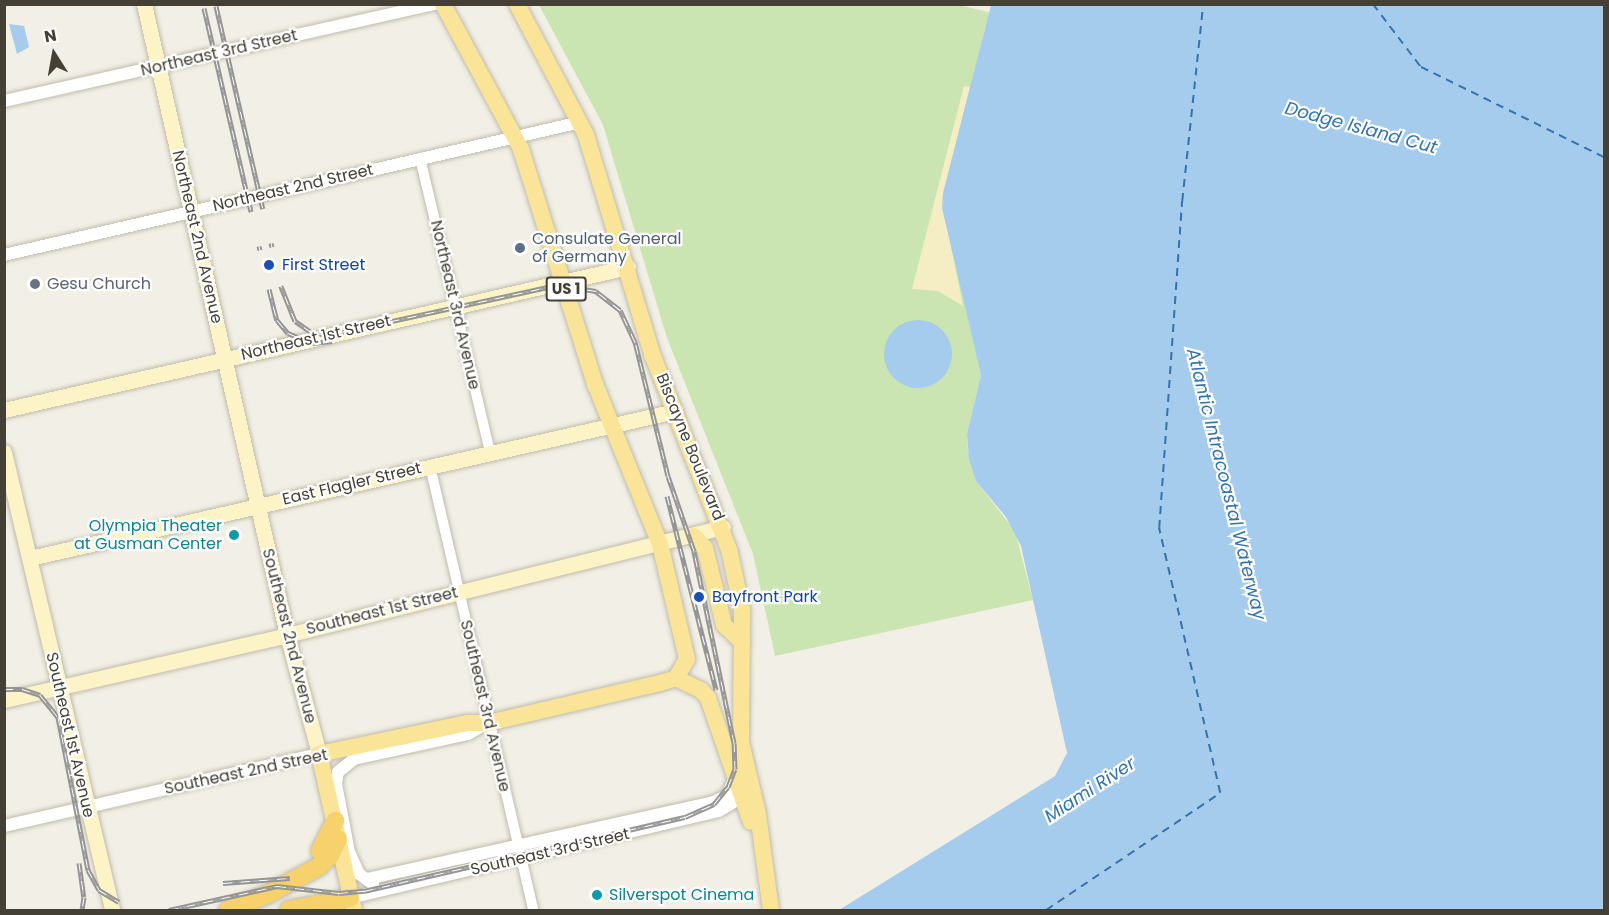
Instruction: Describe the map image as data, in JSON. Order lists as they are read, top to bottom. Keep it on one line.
{"streets":{"main road":["Northeast 2nd Avenue","US 1","Northeast 1st Street","Biscayne Boulevard","East Flagler Street","Southeast 1st Street","Southeast 2nd Avenue","Southeast 1st Avenue","Southeast 2nd Street"],"street":["Northeast 3rd Street","Northeast 2nd Street","Northeast 3rd Avenue","Southeast 3rd Avenue","Southeast 3rd Street"]},"crossings":[["Northeast 3rd Street","Northeast 2nd Avenue"],["Northeast 2nd Street","Northeast 2nd Avenue"],["Northeast 2nd Street","US 1"],["Northeast 2nd Street","Northeast 3rd Avenue"],["Northeast 2nd Street","Biscayne Boulevard"],["Northeast 2nd Avenue","Northeast 1st Street"],["Northeast 2nd Avenue","East Flagler Street"],["Northeast 2nd Avenue","Southeast 2nd Avenue"],["US 1","Northeast 1st Street"],["US 1","East Flagler Street"],["US 1","Southeast 1st Street"],["US 1","Southeast 2nd Street"],["Northeast 3rd Avenue","Northeast 1st Street"],["Northeast 3rd Avenue","East Flagler Street"],["Northeast 1st Street","Biscayne Boulevard"],["Biscayne Boulevard","East Flagler Street"],["Biscayne Boulevard","Southeast 1st Street"],["East Flagler Street","Southeast 2nd Avenue"],["East Flagler Street","Southeast 3rd Avenue"],["East Flagler Street","Southeast 1st Avenue"],["Southeast 1st Street","Southeast 2nd Avenue"],["Southeast 1st Street","Southeast 3rd Avenue"],["Southeast 1st Street","Southeast 1st Avenue"],["Southeast 2nd Avenue","Southeast 2nd Street"],["Southeast 2nd Avenue","Southeast 3rd Street"],["Southeast 3rd Avenue","Southeast 2nd Street"],["Southeast 3rd Avenue","Southeast 3rd Street"],["Southeast 1st Avenue","Southeast 2nd Street"]],"water":["Dodge Island Cut","Atlantic Intracoastal Waterway","Miami River"],"places":["Consulate General of Germany","First Street","Gesu Church","Olympia Theater at Gusman Center","Bayfront Park","Silverspot Cinema"],"north":"top"}
